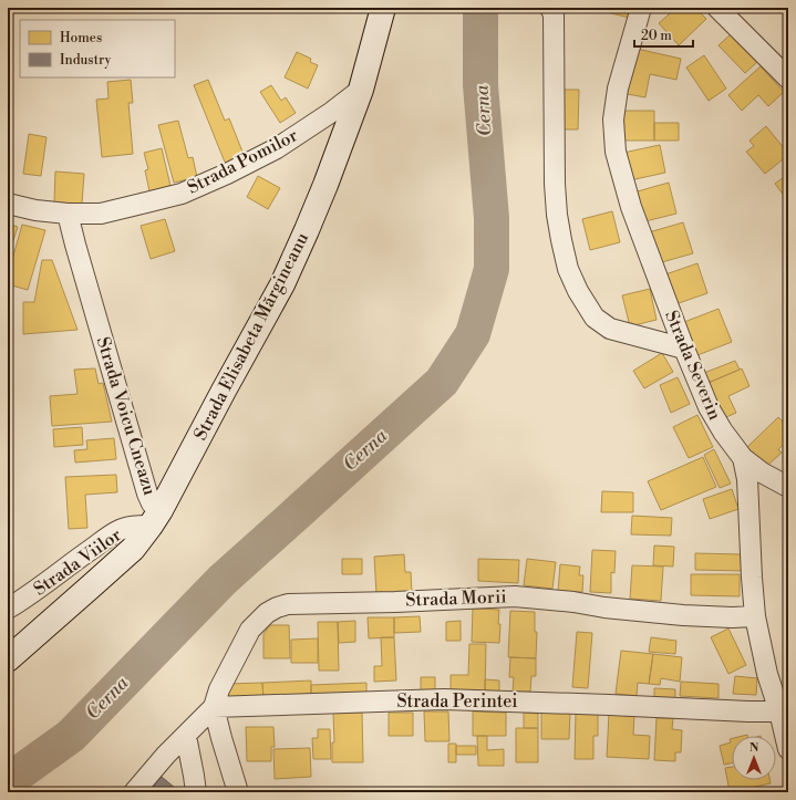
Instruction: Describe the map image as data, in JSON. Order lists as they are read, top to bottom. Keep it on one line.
{"streets":{"main road":["Strada Elisabeta Mărgineanu"],"street":["Strada Pomilor","Strada Severin","Strada Voicu Cneazu","Strada Viilor","Strada Morii","Strada Perintei"]},"crossings":[["Strada Pomilor","Strada Elisabeta Mărgineanu"],["Strada Pomilor","Strada Voicu Cneazu"],["Strada Elisabeta Mărgineanu","Strada Voicu Cneazu"],["Strada Elisabeta Mărgineanu","Strada Viilor"],["Strada Severin","Strada Morii"],["Strada Severin","Strada Perintei"],["Strada Voicu Cneazu","Strada Viilor"],["Strada Morii","Strada Perintei"]],"water":["Cerna"],"legend":["Homes","Industry"],"scale_bar":"20 m","north":"top"}
